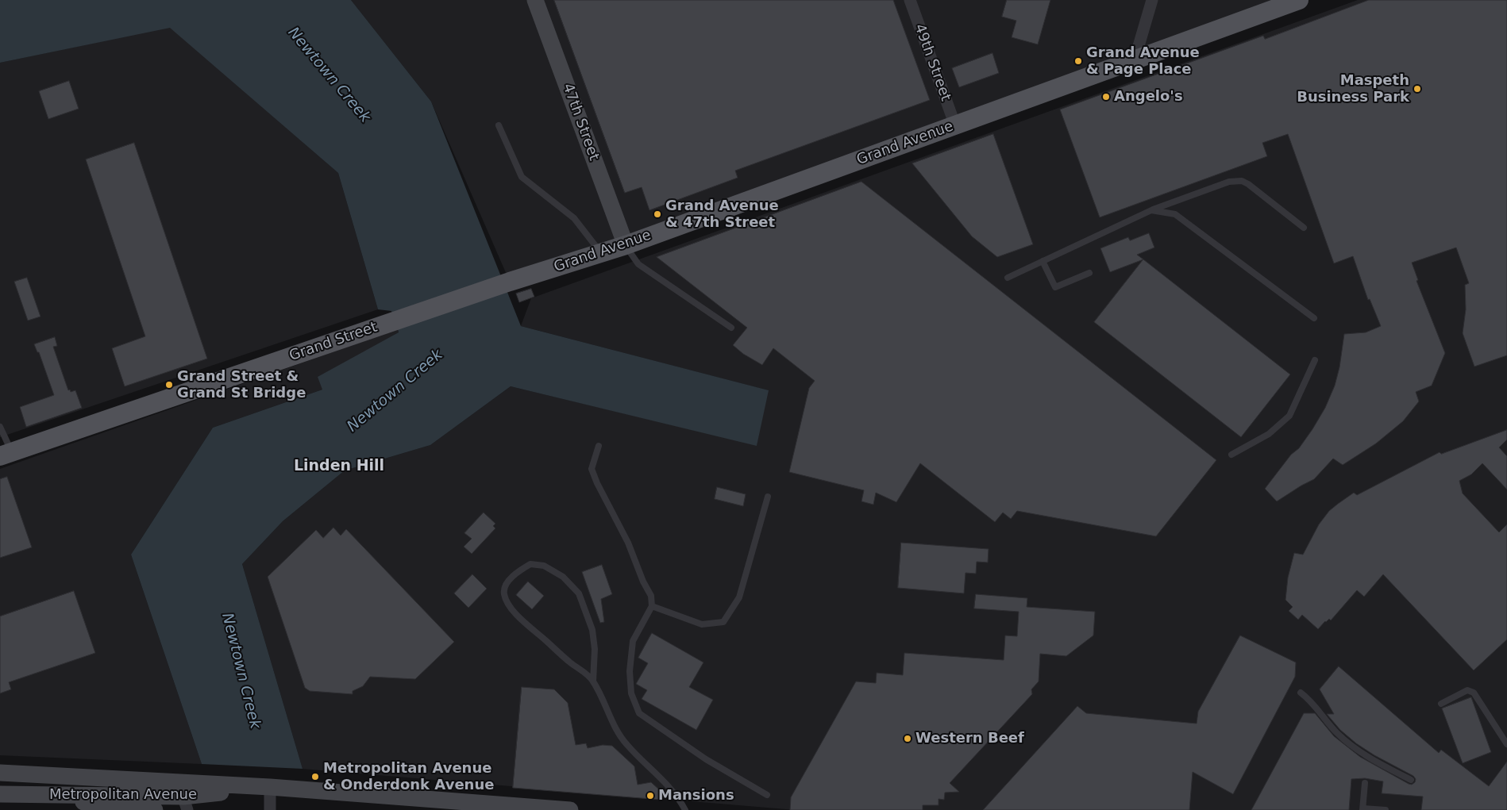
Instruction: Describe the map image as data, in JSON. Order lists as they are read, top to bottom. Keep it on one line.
{"streets":{"main road":["47th Street","Grand Avenue","Grand Street","Metropolitan Avenue"],"street":["49th Street"]},"crossings":[["49th Street","Grand Avenue"],["47th Street","Grand Avenue"],["Grand Avenue","Grand Street"]],"districts":["Linden Hill"],"water":["Newtown Creek"],"places":["Grand Avenue & Page Place","Maspeth Business Park","Angelo's","Grand Avenue & 47th Street","Grand Street & Grand St Bridge","Western Beef","Metropolitan Avenue & Onderdonk Avenue","Mansions"]}
